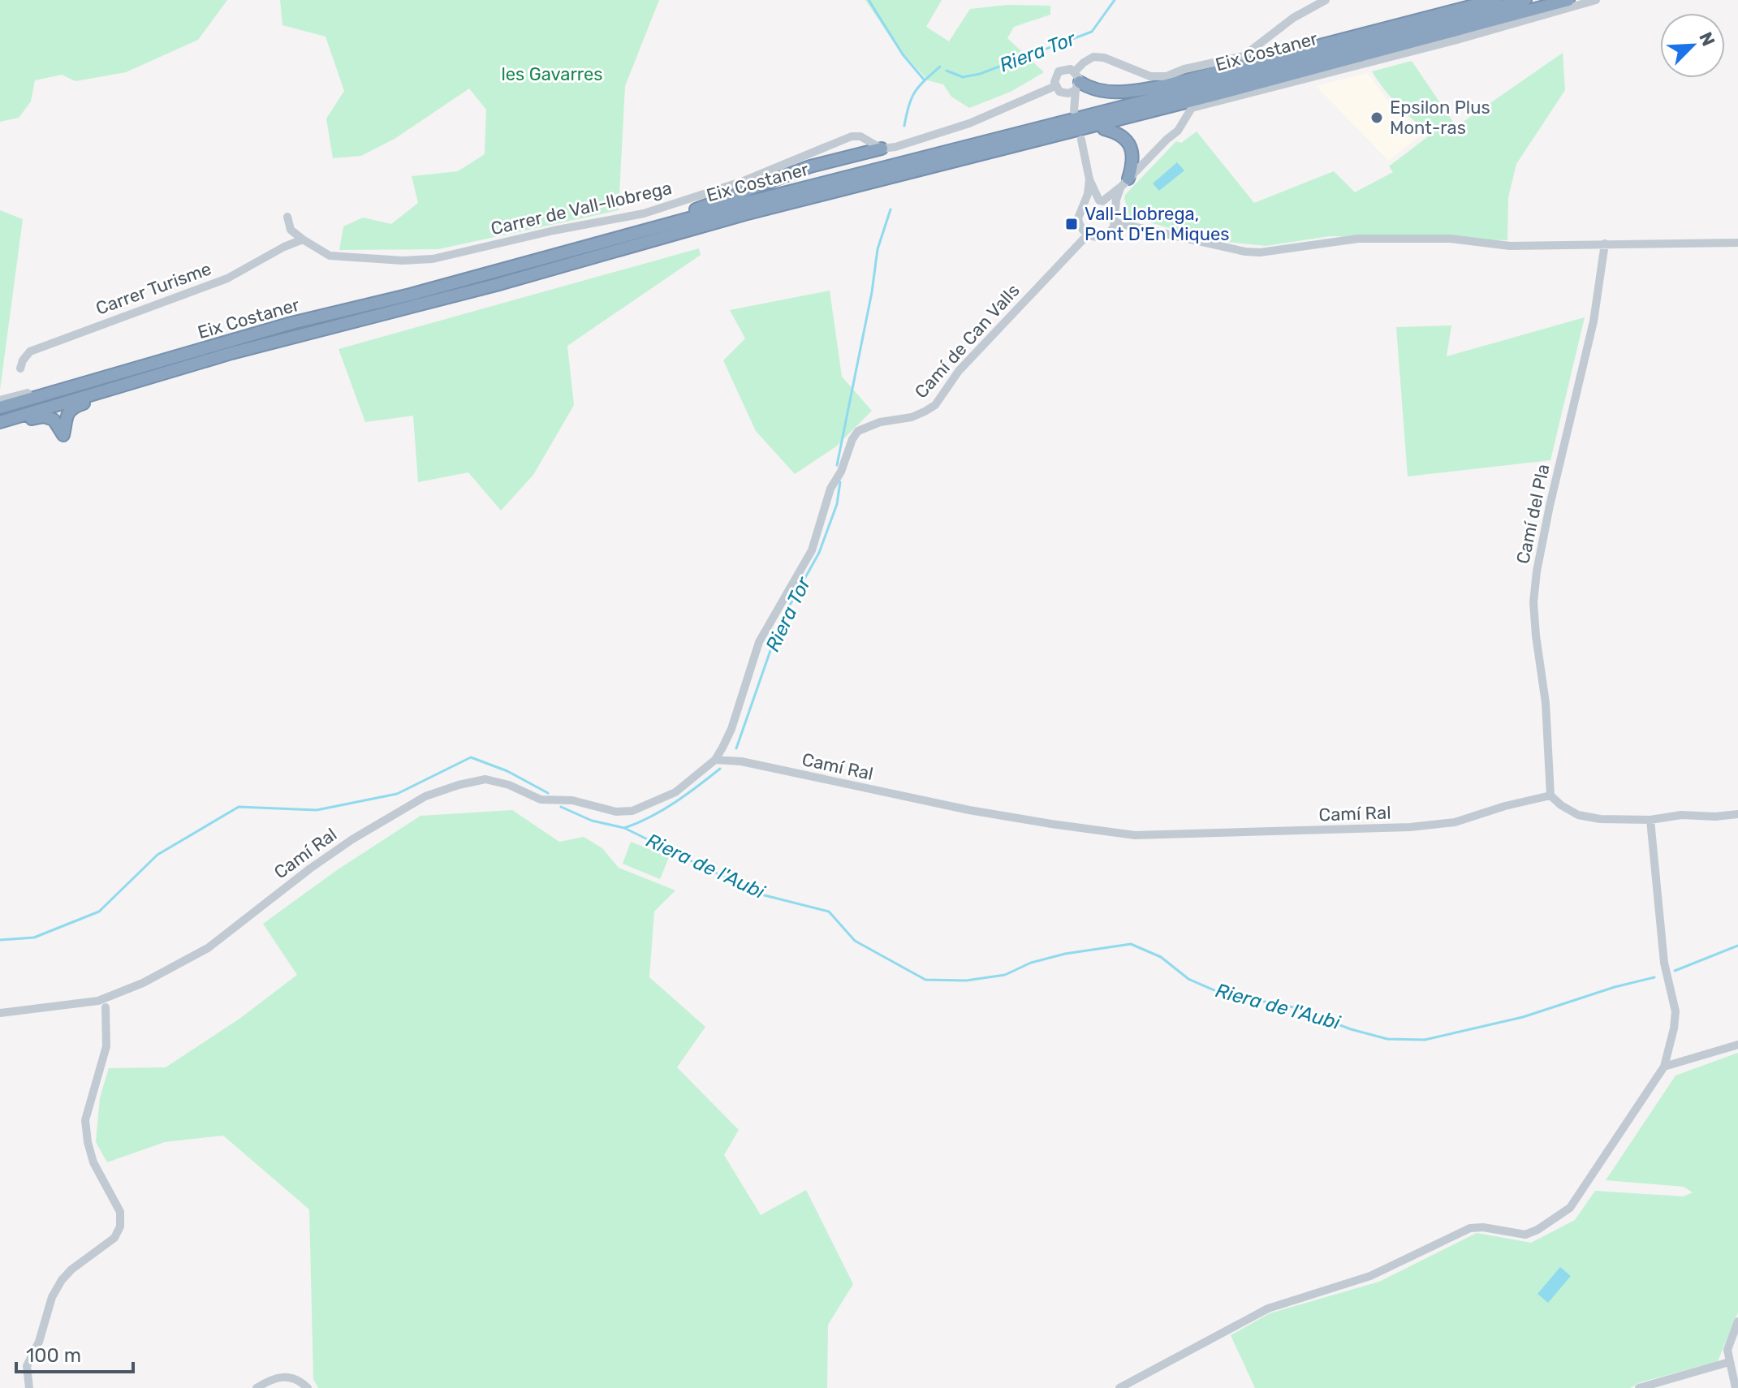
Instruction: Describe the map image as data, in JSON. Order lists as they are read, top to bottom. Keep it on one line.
{"streets":{"highway":["Eix Costaner"],"street":["Carrer de Vall-llobrega","Carrer Turisme","Camí de Can Valls","Camí del Pla","Camí Ral"]},"crossings":[["Carrer de Vall-llobrega","Carrer Turisme"],["Camí de Can Valls","Camí Ral"],["Camí del Pla","Camí Ral"]],"water":["Riera Tor","Riera de l'Aubi"],"parks":["les Gavarres"],"places":{"other":["Epsilon Plus Mont-ras"],"transit":["Vall-Llobrega, Pont D'En Miques"]},"scale_bar":"100 m","north":"top right"}
